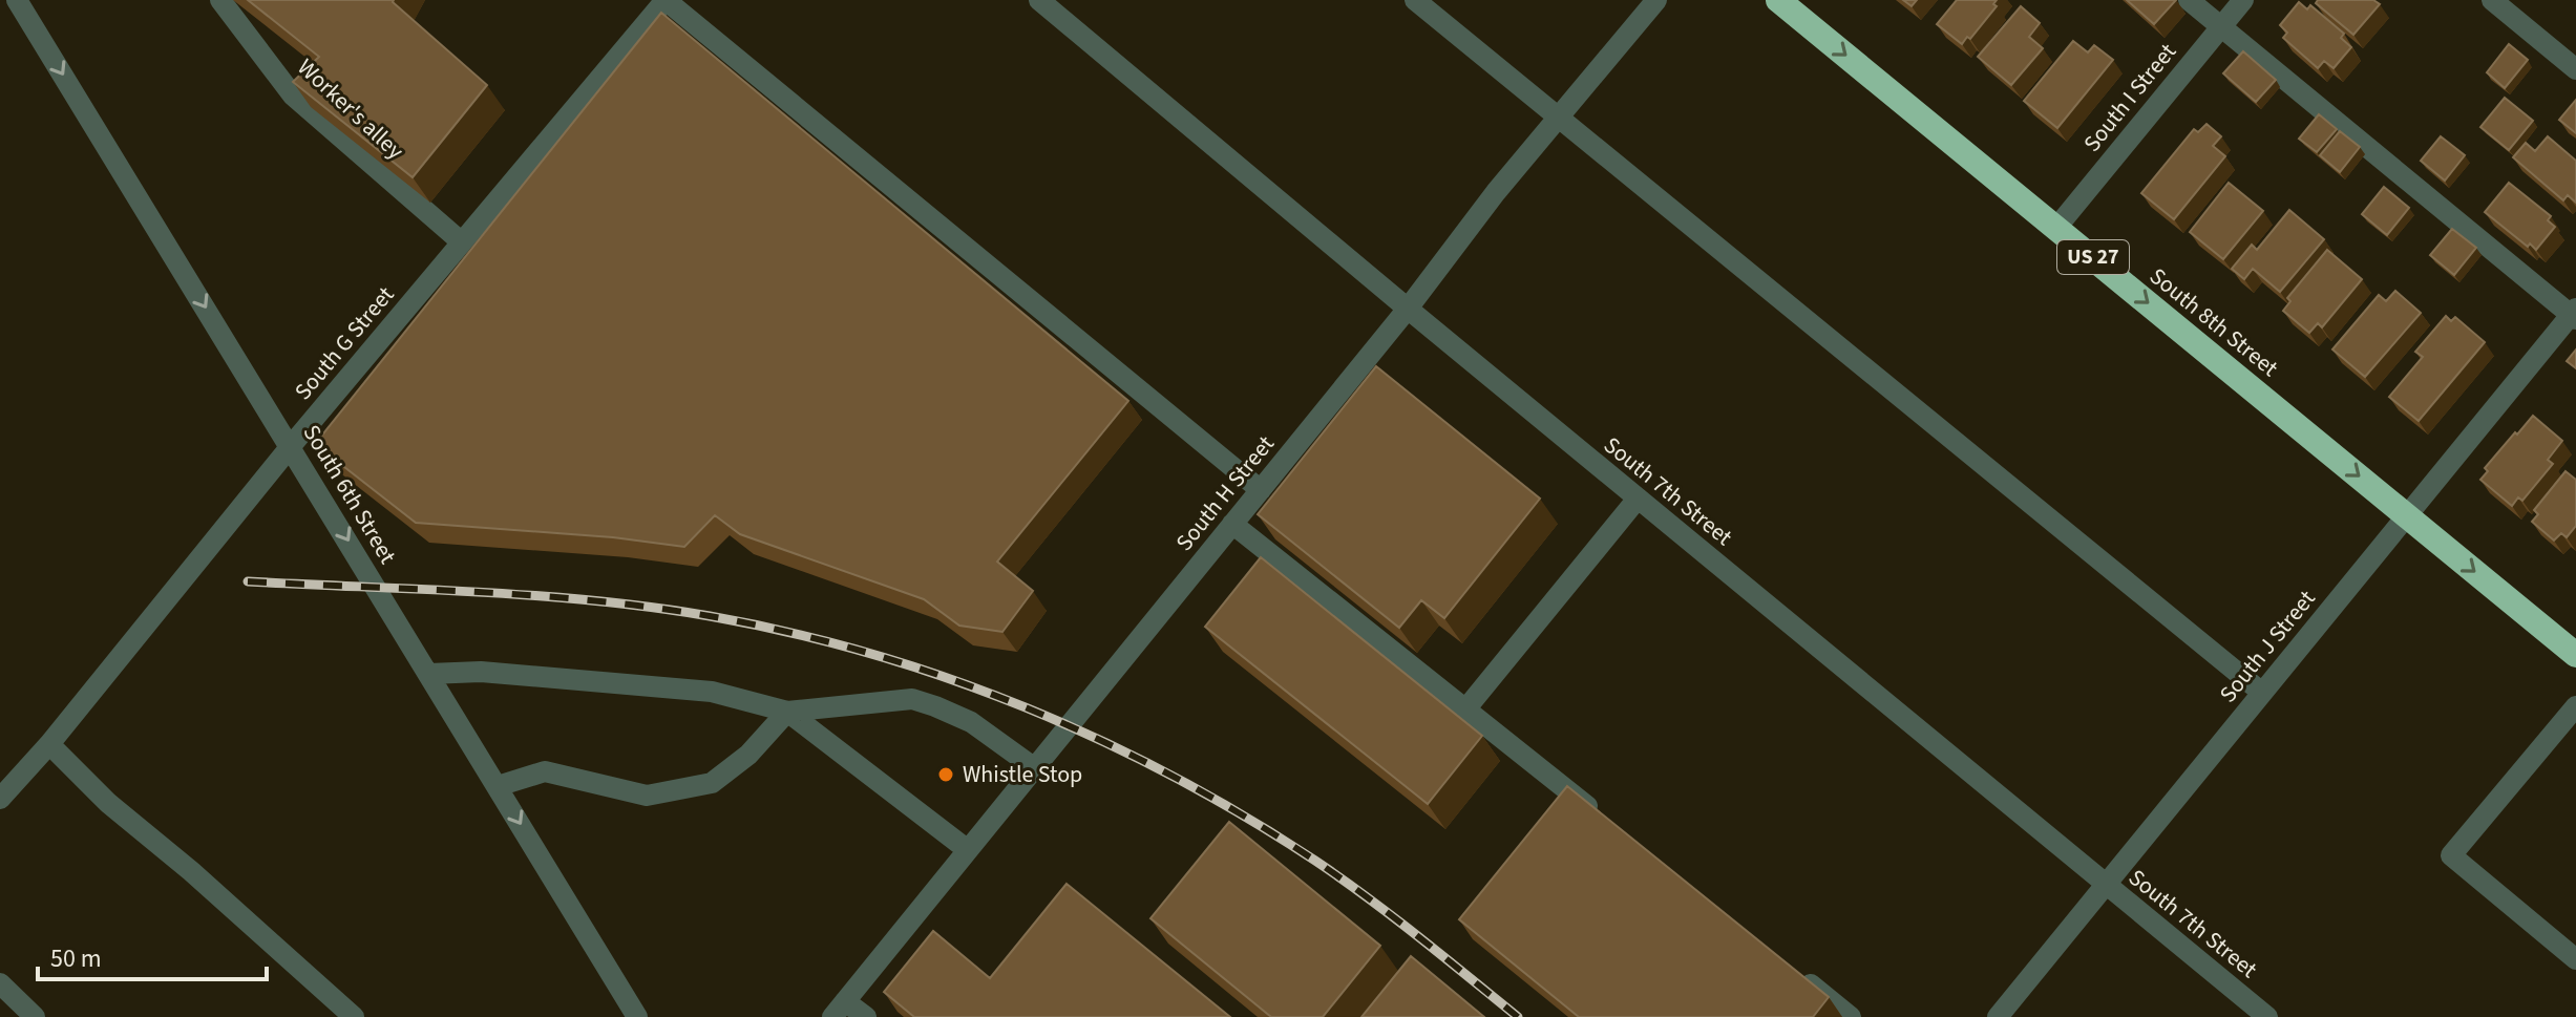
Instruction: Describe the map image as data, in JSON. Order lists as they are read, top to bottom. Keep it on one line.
{"streets":{"highway":["US 27","South 8th Street"],"street":["South I Street","Worker's alley","South G Street","South 7th Street","South H Street","South 6th Street","South J Street"]},"crossings":[["South I Street","South 8th Street"],["Worker's alley","South G Street"],["South 8th Street","South J Street"],["South G Street","South 6th Street"],["South 7th Street","South H Street"],["South 7th Street","South J Street"]],"one_way":["South 8th Street","South 6th Street"],"places":["Whistle Stop"],"scale_bar":"50 m"}
